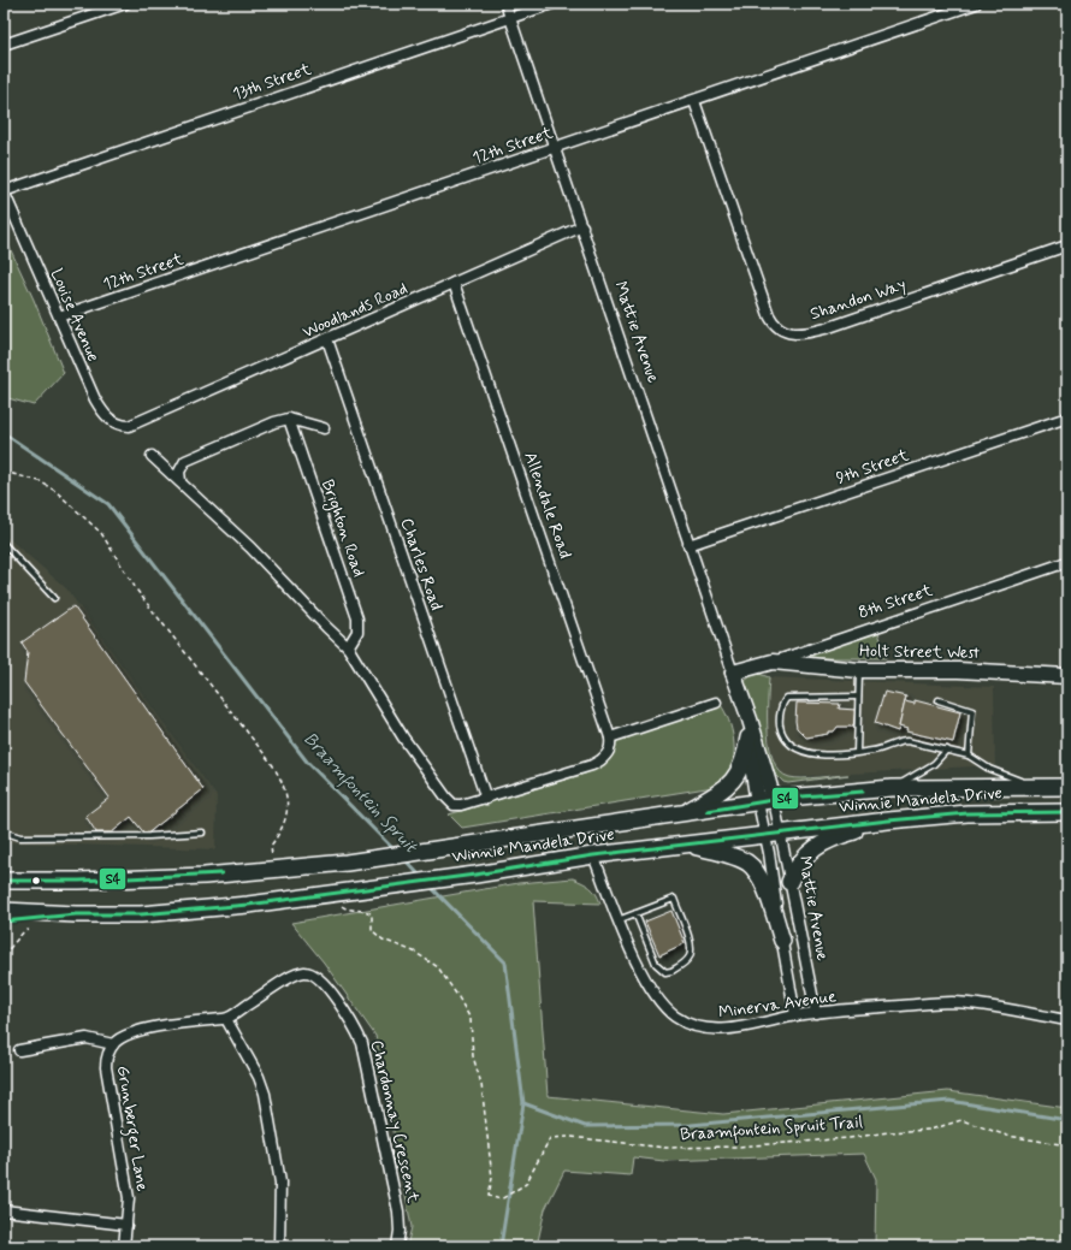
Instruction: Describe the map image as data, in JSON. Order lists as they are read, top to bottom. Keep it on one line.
{"streets":{"main road":["Winnie Mandela Drive"],"street":["13th Street","12th Street","Shandon Way","Woodlands Road","Louise Avenue","Mattie Avenue","9th Street","Allendale Road","Brighton Road","Charles Road","8th Street","Holt Street West","Minerva Avenue","Chardonnay Crescent","Grunberger Lane"],"path":["Braamfontein Spruit Trail"]},"crossings":[["13th Street","Louise Avenue"],["13th Street","Mattie Avenue"],["12th Street","Shandon Way"],["12th Street","Louise Avenue"],["12th Street","Mattie Avenue"],["Woodlands Road","Louise Avenue"],["Woodlands Road","Mattie Avenue"],["Woodlands Road","Allendale Road"],["Woodlands Road","Charles Road"],["Mattie Avenue","9th Street"],["Mattie Avenue","8th Street"],["Mattie Avenue","Winnie Mandela Drive"],["Mattie Avenue","Minerva Avenue"],["8th Street","Holt Street West"],["Winnie Mandela Drive","Minerva Avenue"],["Winnie Mandela Drive","Braamfontein Spruit Trail"]],"water":["Braamfontein Spruit"],"lines":["transit line S4"]}
